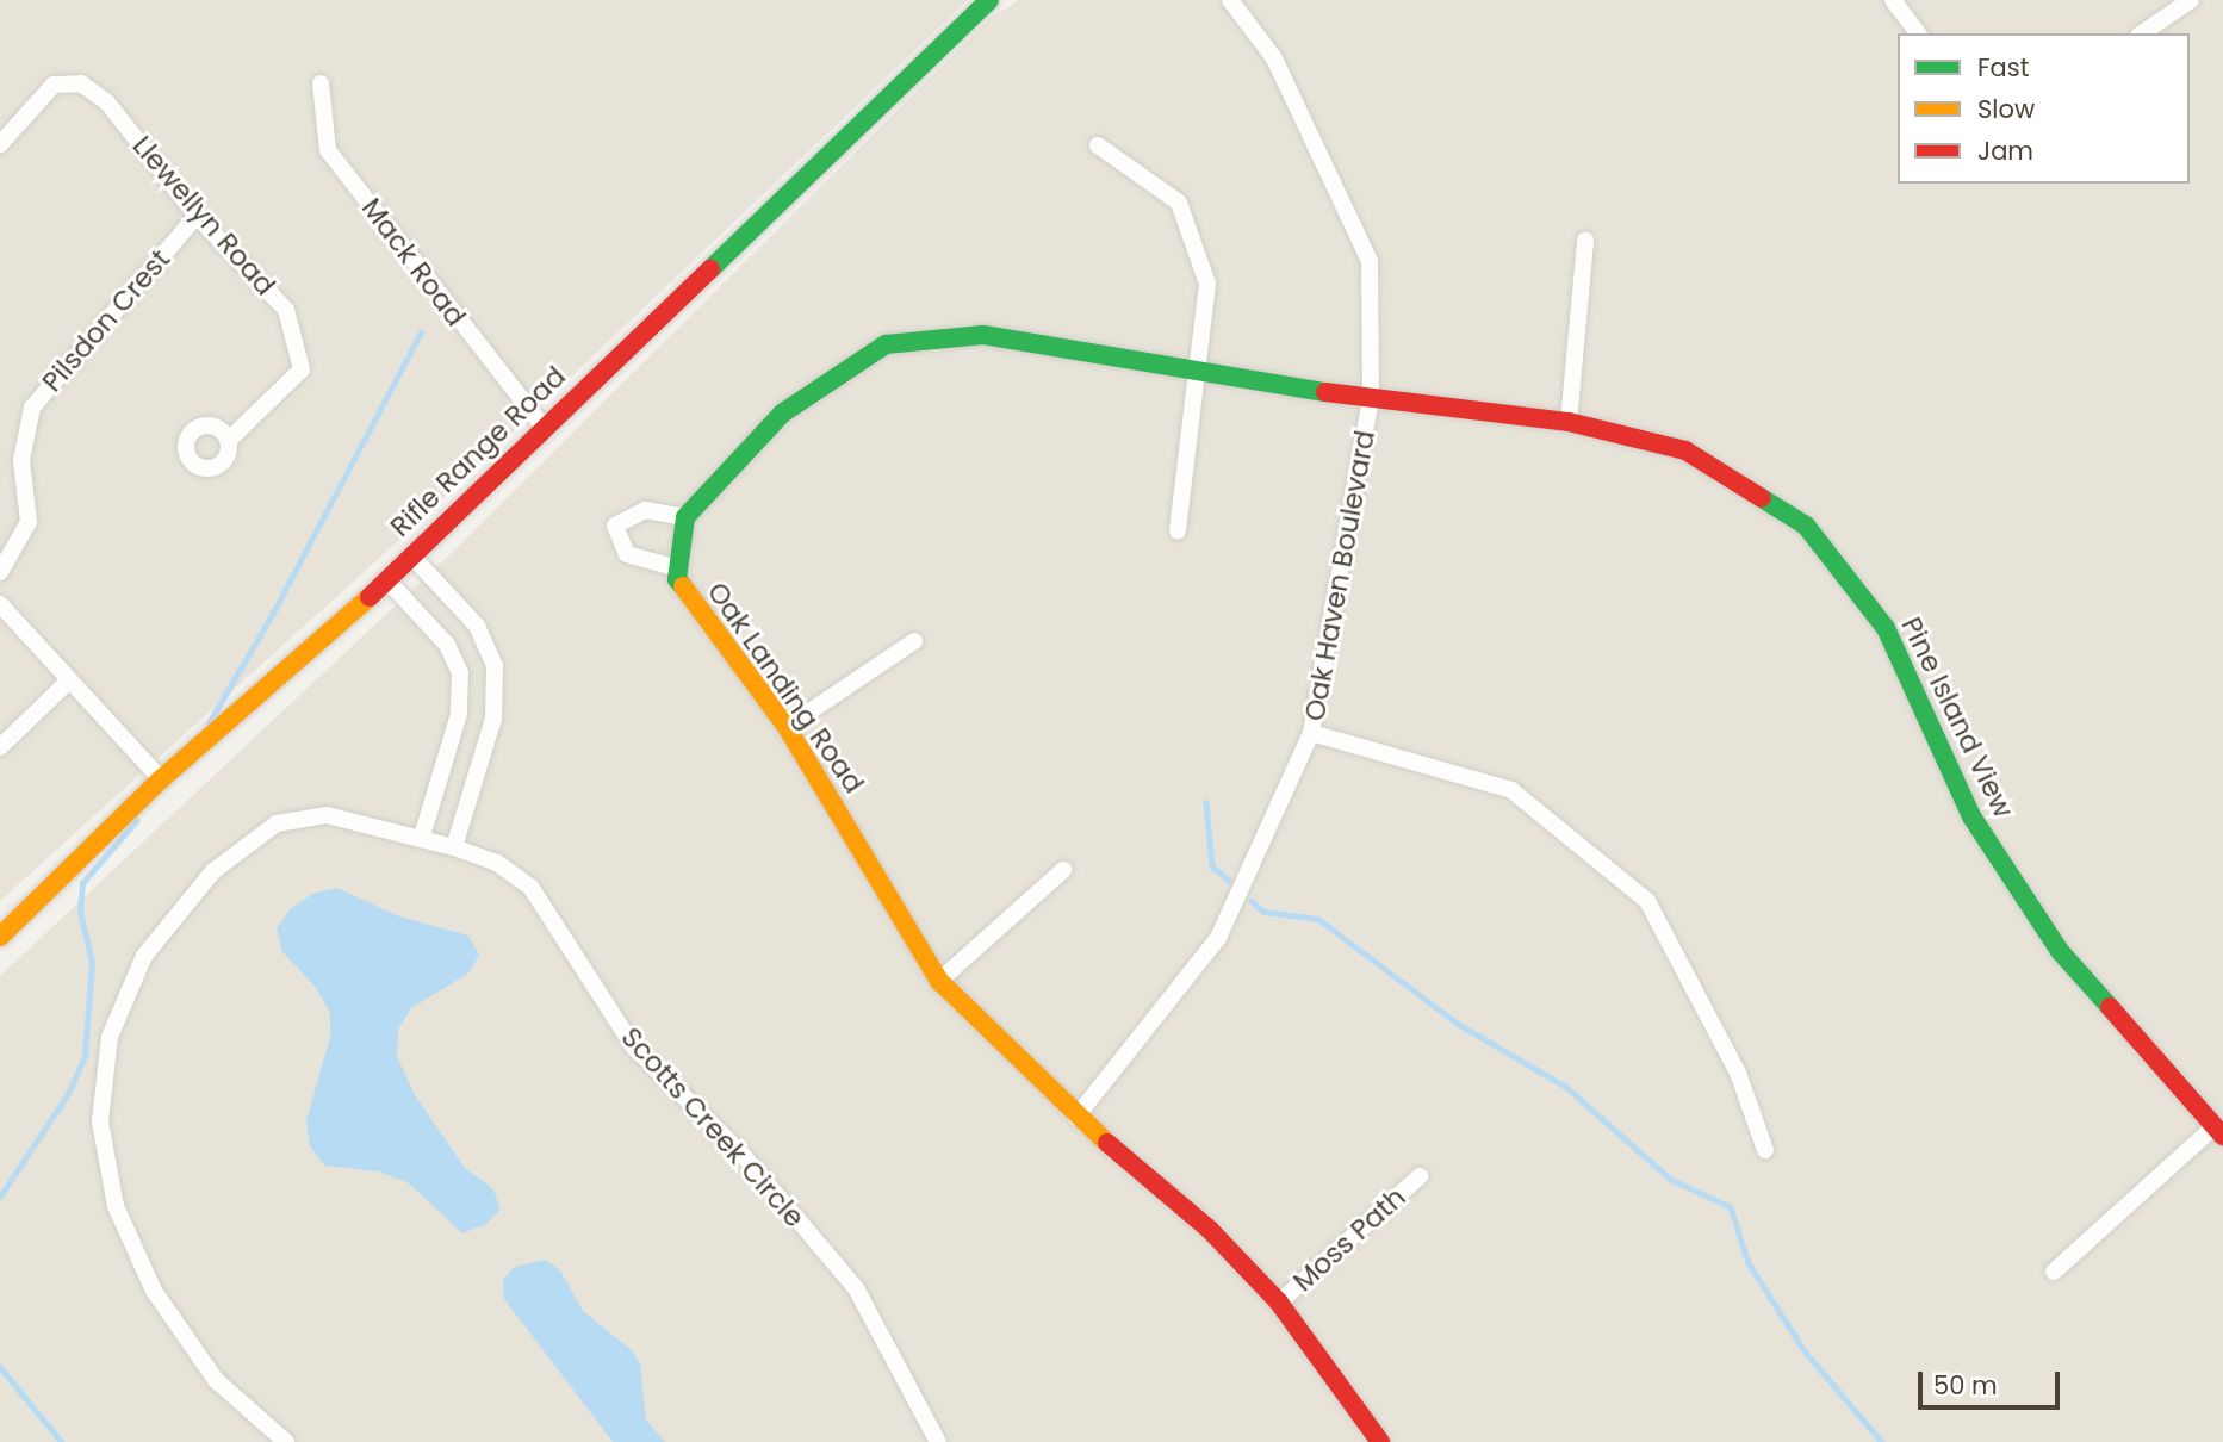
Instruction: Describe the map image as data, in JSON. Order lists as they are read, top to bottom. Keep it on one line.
{"streets":{"street":["Llewellyn Road","Mack Road","Pilsdon Crest","Rifle Range Road","Oak Haven Boulevard","Oak Landing Road","Pine Island View","Scotts Creek Circle","Moss Path"]},"crossings":[["Llewellyn Road","Pilsdon Crest"],["Mack Road","Rifle Range Road"],["Oak Haven Boulevard","Oak Landing Road"],["Oak Haven Boulevard","Pine Island View"],["Oak Landing Road","Moss Path"]],"legend":["Fast","Slow","Jam"],"scale_bar":"50 m"}
